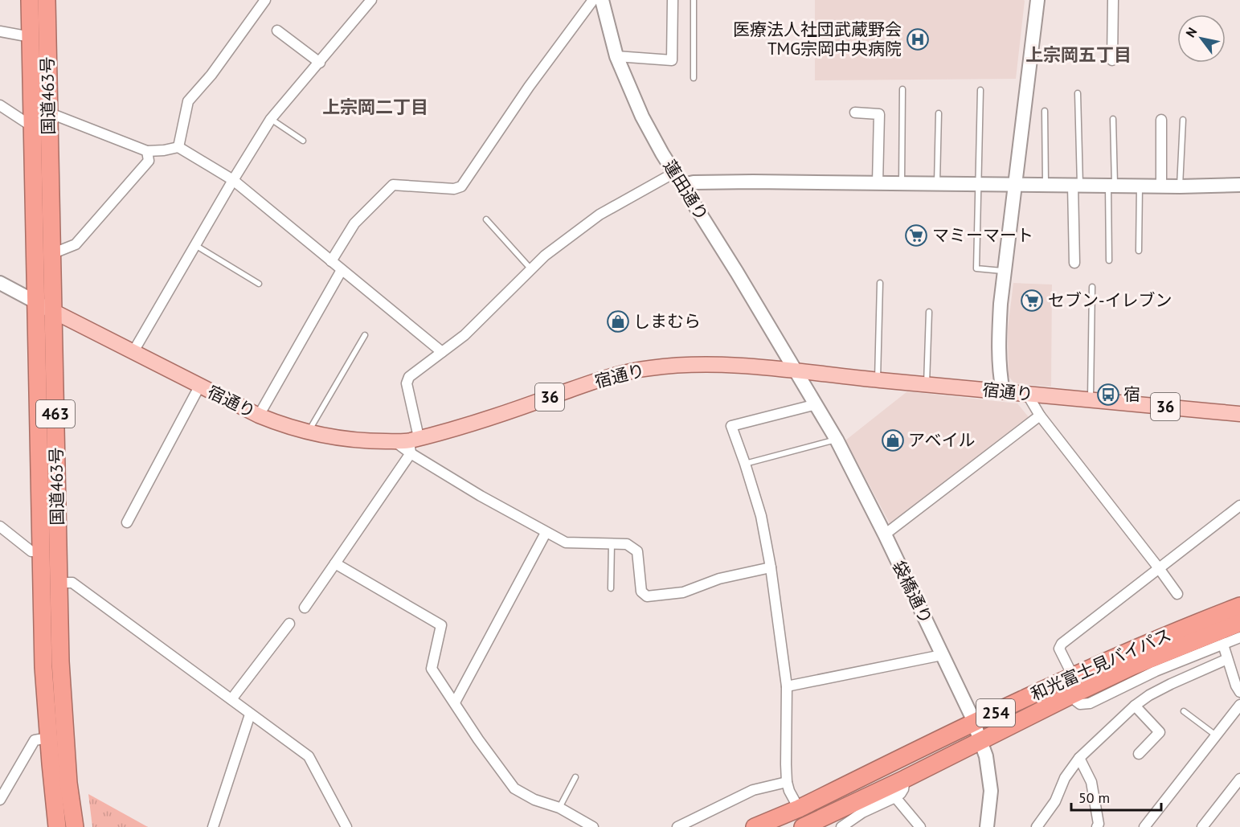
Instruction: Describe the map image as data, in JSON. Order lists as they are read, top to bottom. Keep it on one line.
{"streets":{"highway":["国道463号","463","和光富士見バイパス","254"],"main road":["宿通り","36"],"street":["蓮田通り","袋橋通り"]},"crossings":[["国道463号","宿通り"],["蓮田通り","宿通り"],["蓮田通り","袋橋通り"],["宿通り","袋橋通り"],["袋橋通り","和光富士見バイパス"]],"districts":["上宗岡五丁目","上宗岡二丁目"],"places":{"hospital":["医療法人社団武蔵野会 TMG宗岡中央病院"],"supermarket":["マミーマート","セブン-イレブン"],"shop":["しまむら","アベイル"],"bus stop":["宿"]},"scale_bar":"50 m","north":"top left"}
